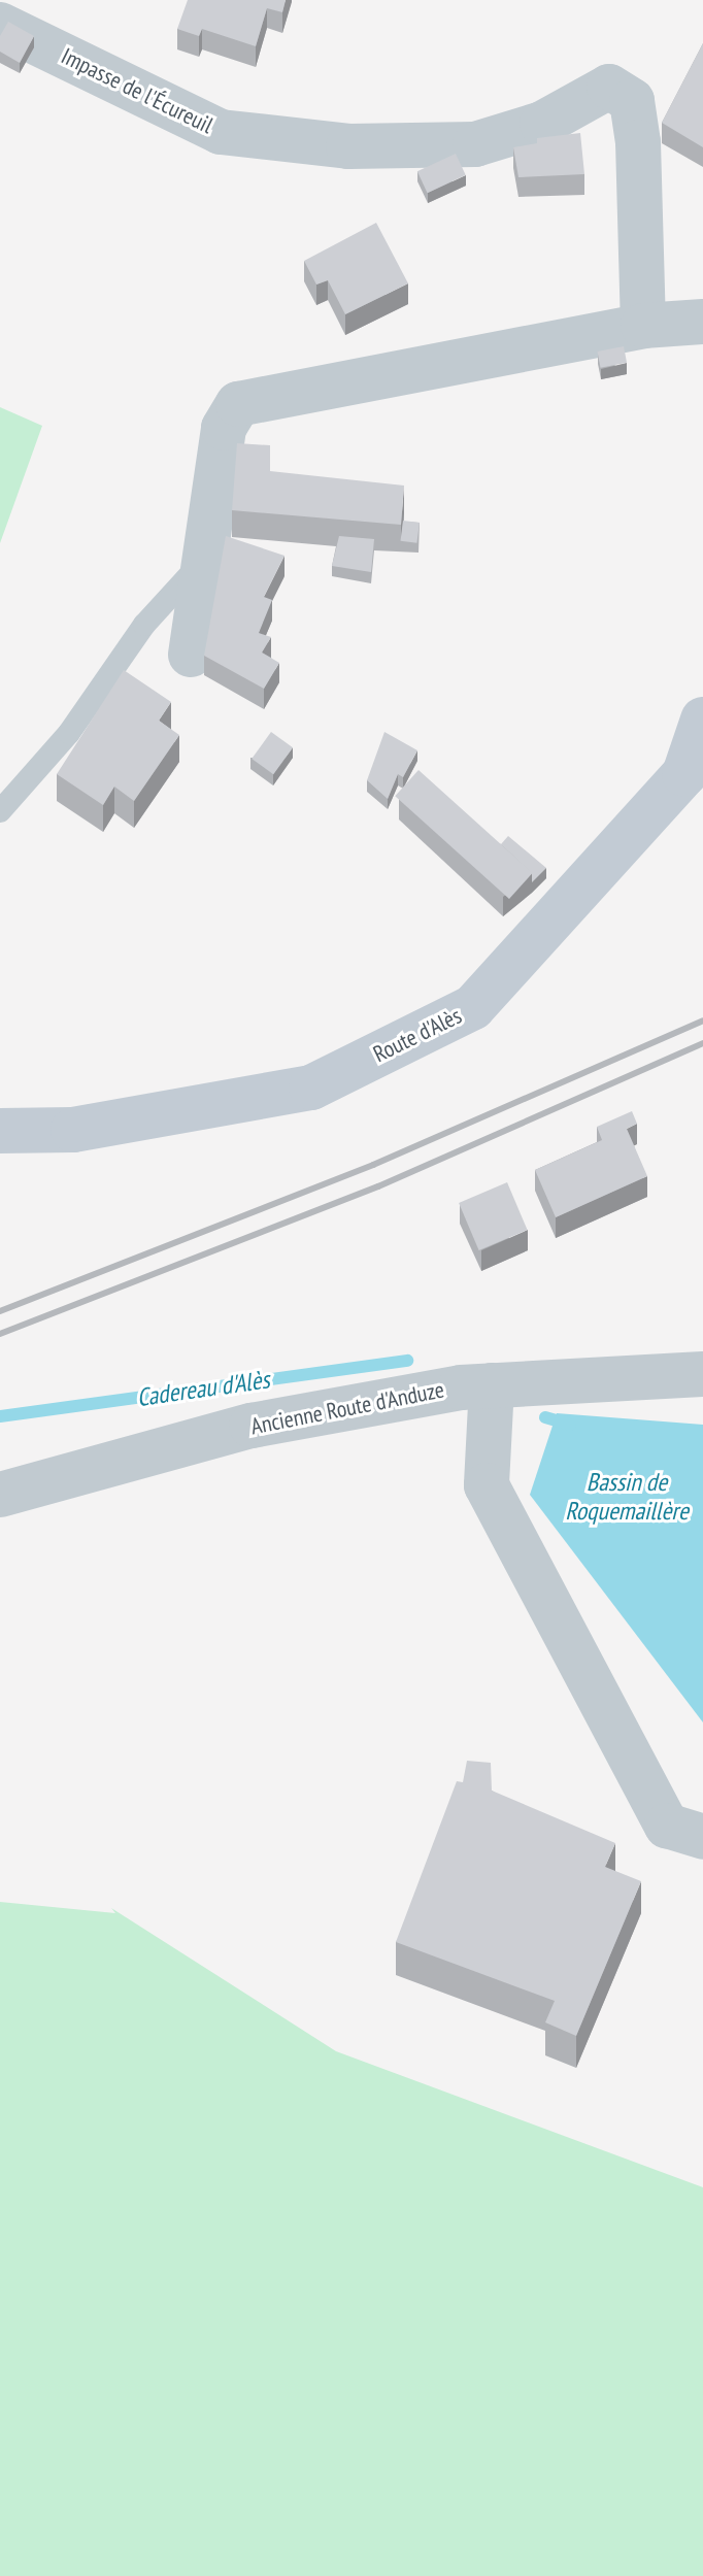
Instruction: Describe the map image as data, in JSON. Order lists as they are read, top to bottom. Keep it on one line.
{"streets":{"main road":["Route d'Alès"],"street":["Impasse de l'Écureuil","Ancienne Route d'Anduze"]},"water":["Cadereau d'Alès","Bassin de Roquemaillère"]}
